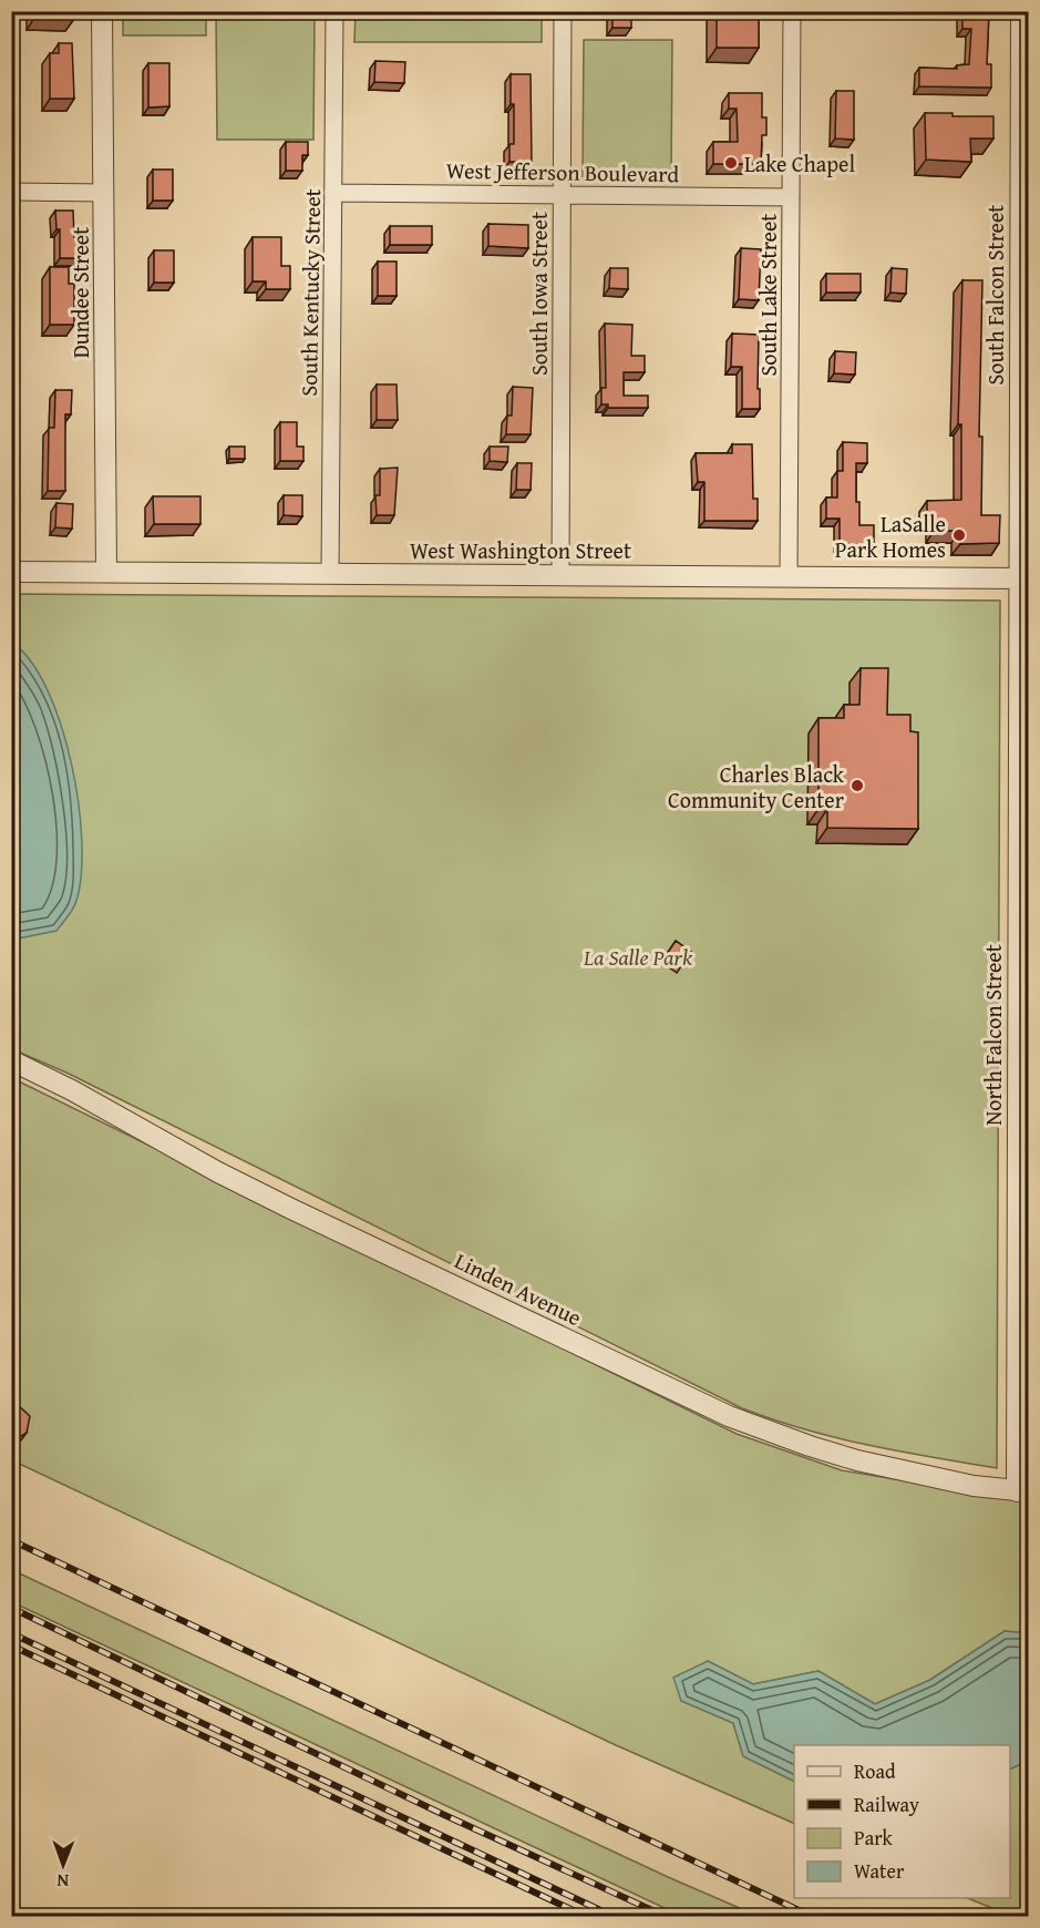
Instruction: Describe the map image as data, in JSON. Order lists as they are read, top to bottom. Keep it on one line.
{"streets":{"street":["West Jefferson Boulevard","Dundee Street","South Kentucky Street","South Iowa Street","South Lake Street","South Falcon Street","West Washington Street","North Falcon Street","Linden Avenue"]},"crossings":[["West Jefferson Boulevard","South Kentucky Street"],["West Jefferson Boulevard","South Iowa Street"],["West Jefferson Boulevard","South Lake Street"],["Dundee Street","West Washington Street"],["South Kentucky Street","West Washington Street"],["South Iowa Street","West Washington Street"],["South Lake Street","West Washington Street"],["South Falcon Street","West Washington Street"],["South Falcon Street","North Falcon Street"],["West Washington Street","North Falcon Street"],["North Falcon Street","Linden Avenue"]],"parks":["La Salle Park"],"places":["Lake Chapel","LaSalle Park Homes","Charles Black Community Center"],"legend":["Road","Railway","Park","Water"],"north":"bottom"}
